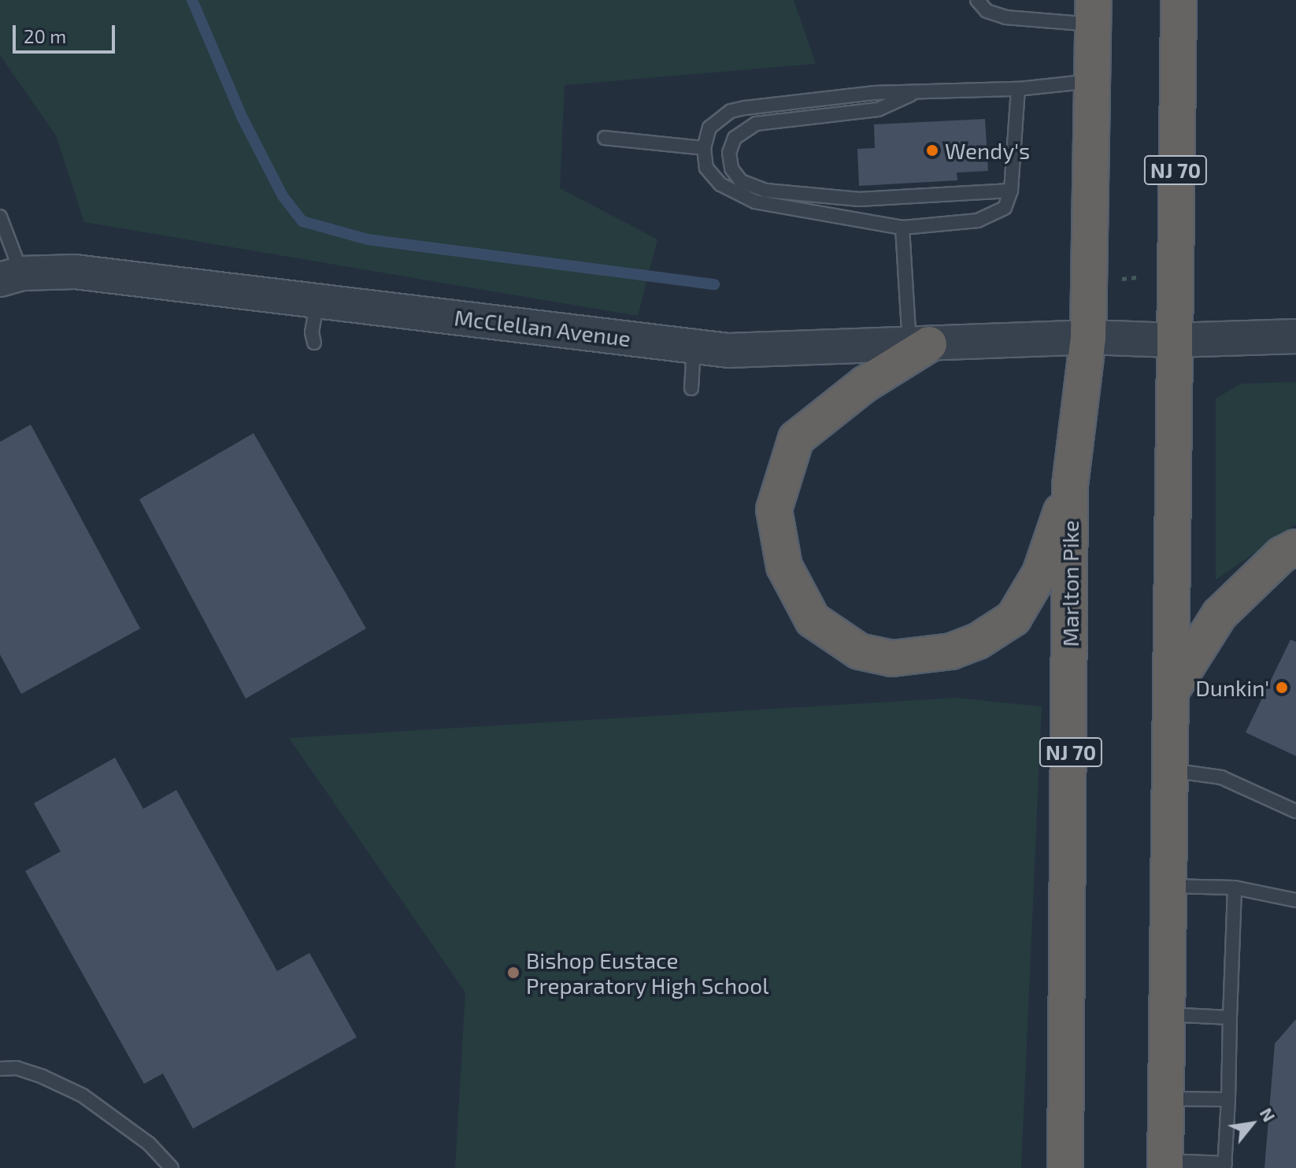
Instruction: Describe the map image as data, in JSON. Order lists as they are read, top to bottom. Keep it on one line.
{"streets":{"highway":["NJ 70","Marlton Pike"],"street":["McClellan Avenue"]},"crossings":[["NJ 70","McClellan Avenue"],["McClellan Avenue","Marlton Pike"]],"places":["Wendy's","Dunkin'","Bishop Eustace Preparatory High School"],"scale_bar":"20 m","north":"top right"}
